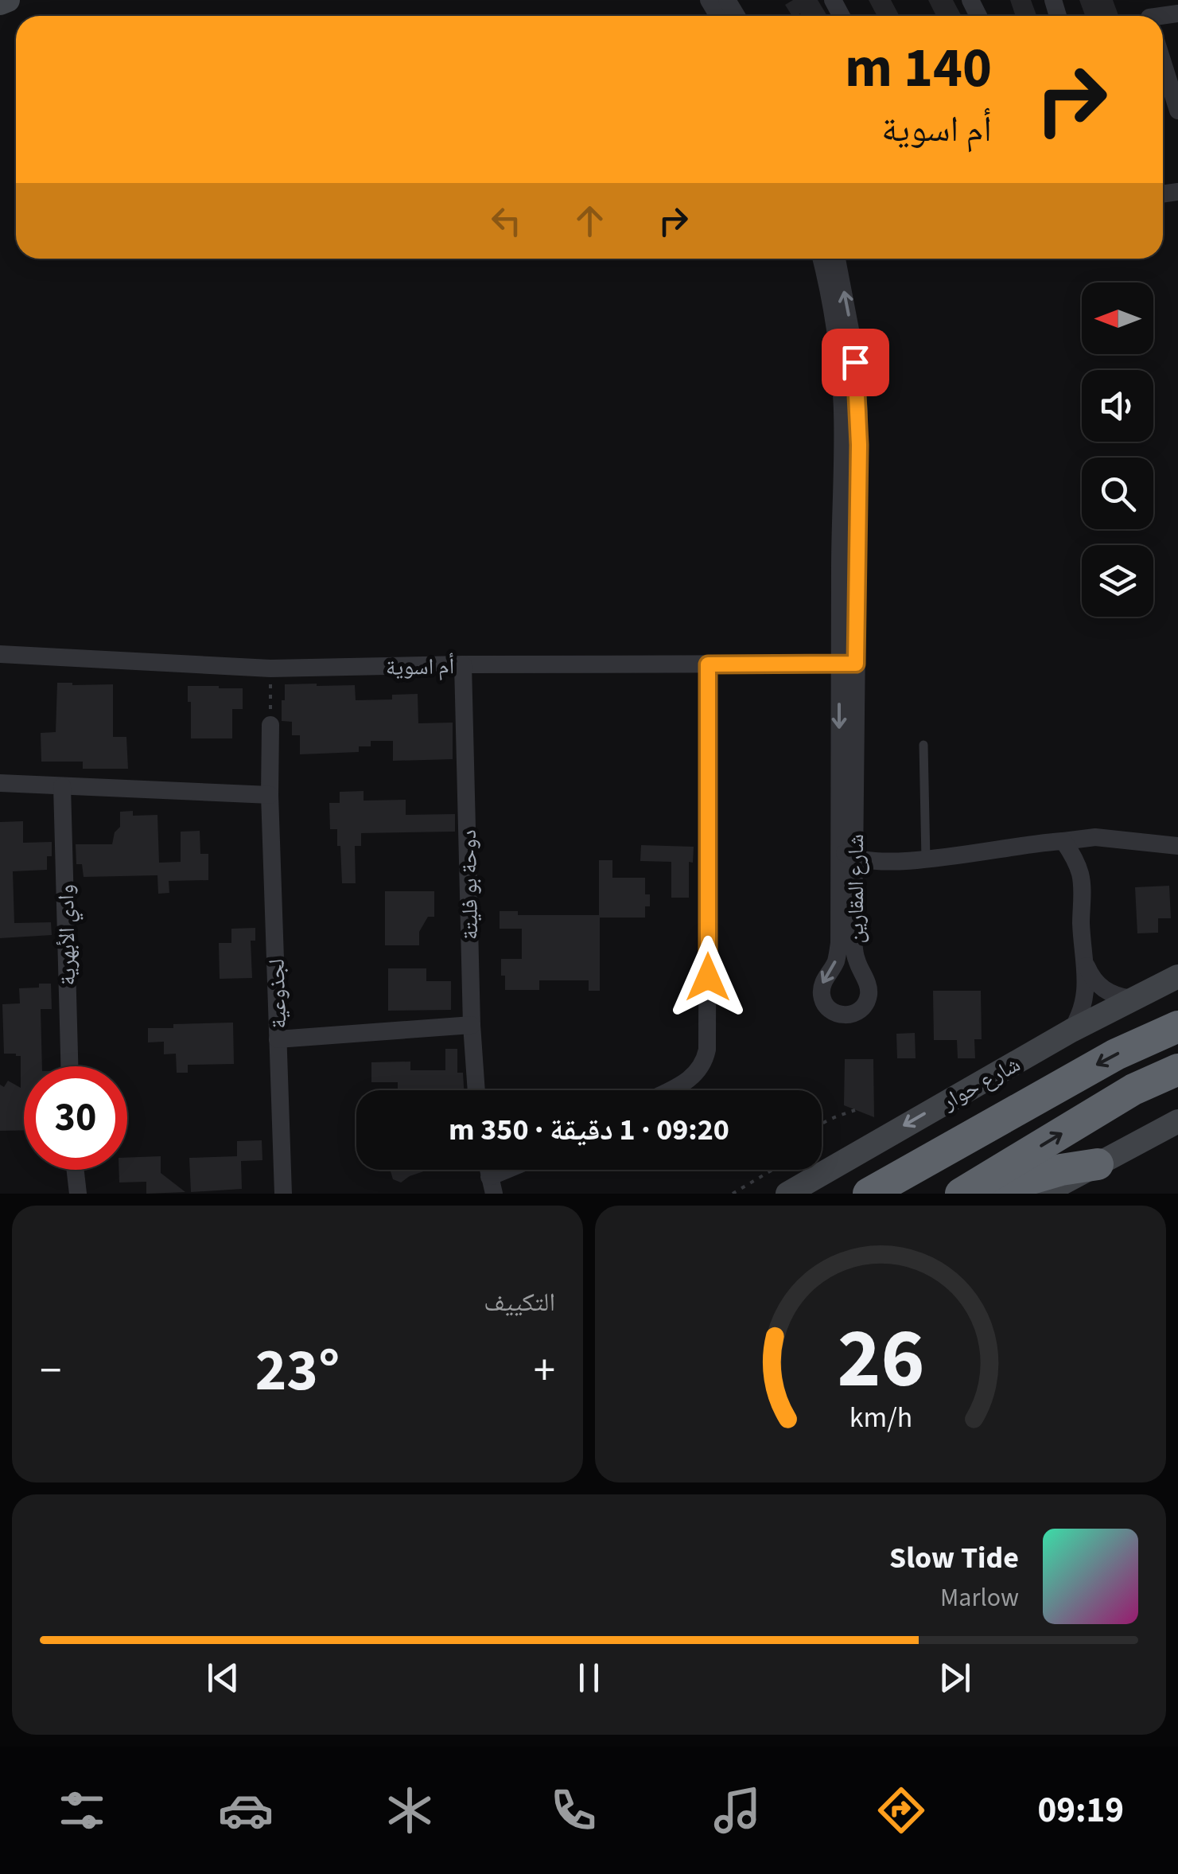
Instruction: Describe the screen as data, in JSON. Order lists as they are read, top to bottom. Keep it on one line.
{"streets":{"highway":["شارع حوار"],"street":["أم اسوية","دوحة بو فليتة","شارع المقارين","وادي الأبهرية","لجذوعية"]},"crossings":[["أم اسوية","دوحة بو فليتة"],["أم اسوية","شارع المقارين"]],"north":"left","page":{"turn":["140 m","أم اسوية"],"limit":"30","trip":"09:20 · 1 دقيقة · 350 m","tile":"التكييف","heat":["−","23°","+"],"song":["Slow Tide","Marlow"],"tabs":"09:19","gauge":["26","km/h"]}}
